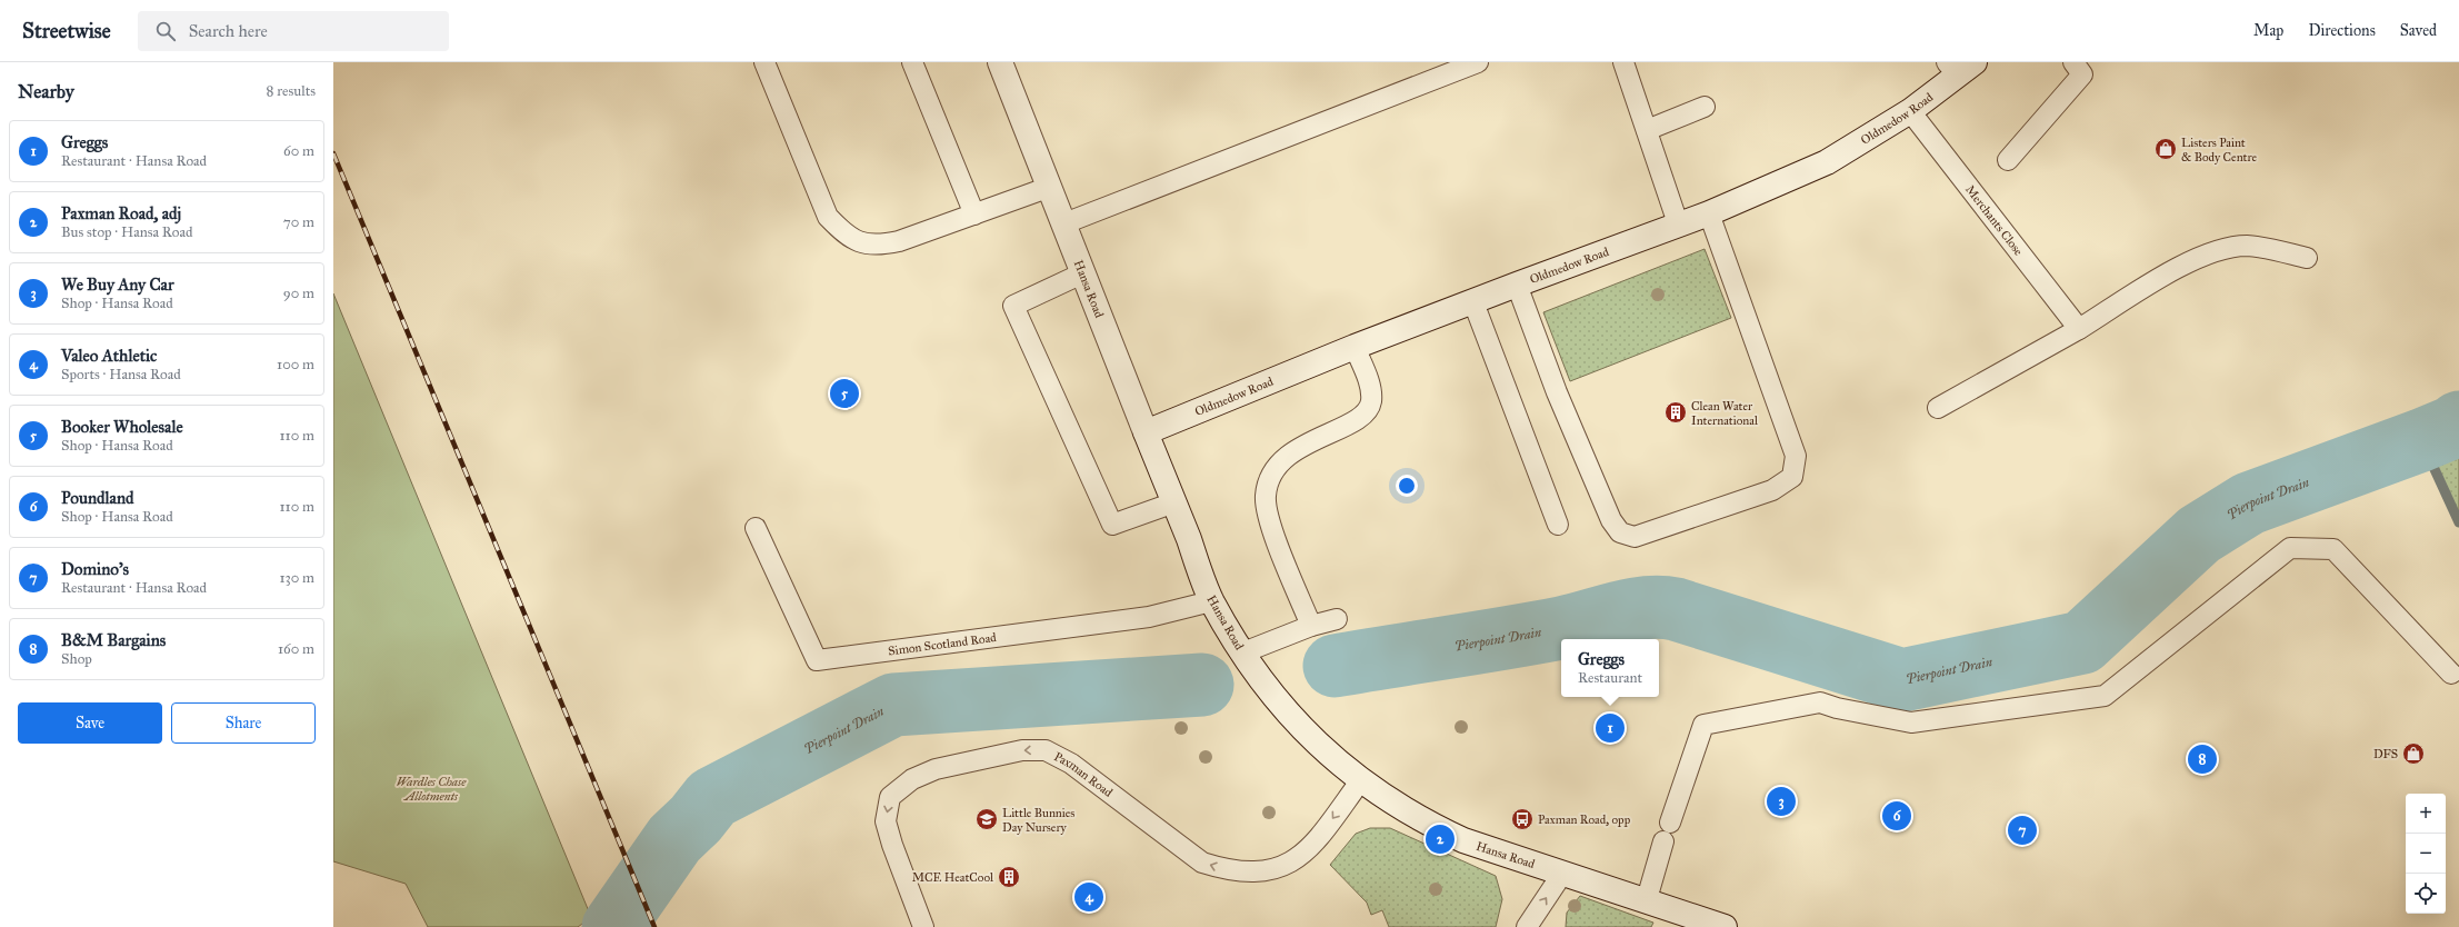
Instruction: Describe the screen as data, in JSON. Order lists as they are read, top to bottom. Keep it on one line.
{"streets":{"street":["Oldmedow Road","Hansa Road"],"lane":["Merchants Close","Simon Scotland Road","Paxman Road"]},"crossings":[["Oldmedow Road","Merchants Close"],["Oldmedow Road","Hansa Road"],["Hansa Road","Simon Scotland Road"],["Hansa Road","Paxman Road"]],"water":["Pierpoint Drain"],"parks":["Wardles Chase Allotments"],"places":{"shop":["Listers Paint & Body Centre","DFS"],"building":["Clean Water International","MCE HeatCool"],"school or university":["Little Bunnies Day Nursery"],"bus stop":["Paxman Road, opp"]},"page":{"header":"Streetwise","search":"Search here","nav":["Map","Directions","Saved"],"heading":["Nearby","8 results"],"list":[{"mark":"1","name":"Greggs","note":"Restaurant · Hansa Road","value":"60 m"},{"mark":"2","name":"Paxman Road, adj","note":"Bus stop · Hansa Road","value":"70 m"},{"mark":"3","name":"We Buy Any Car","note":"Shop · Hansa Road","value":"90 m"},{"mark":"4","name":"Valeo Athletic","note":"Sports · Hansa Road","value":"100 m"},{"mark":"5","name":"Booker Wholesale","note":"Shop · Hansa Road","value":"110 m"},{"mark":"6","name":"Poundland","note":"Shop · Hansa Road","value":"110 m"},{"mark":"7","name":"Domino's","note":"Restaurant · Hansa Road","value":"130 m"},{"mark":"8","name":"B&M Bargains","note":"Shop","value":"160 m"}],"pins":["5","1","8","3","6","7","2","4"],"popup":["Greggs","Restaurant"],"buttons":["Save","Share"],"map_buttons":["+","−"]}}
